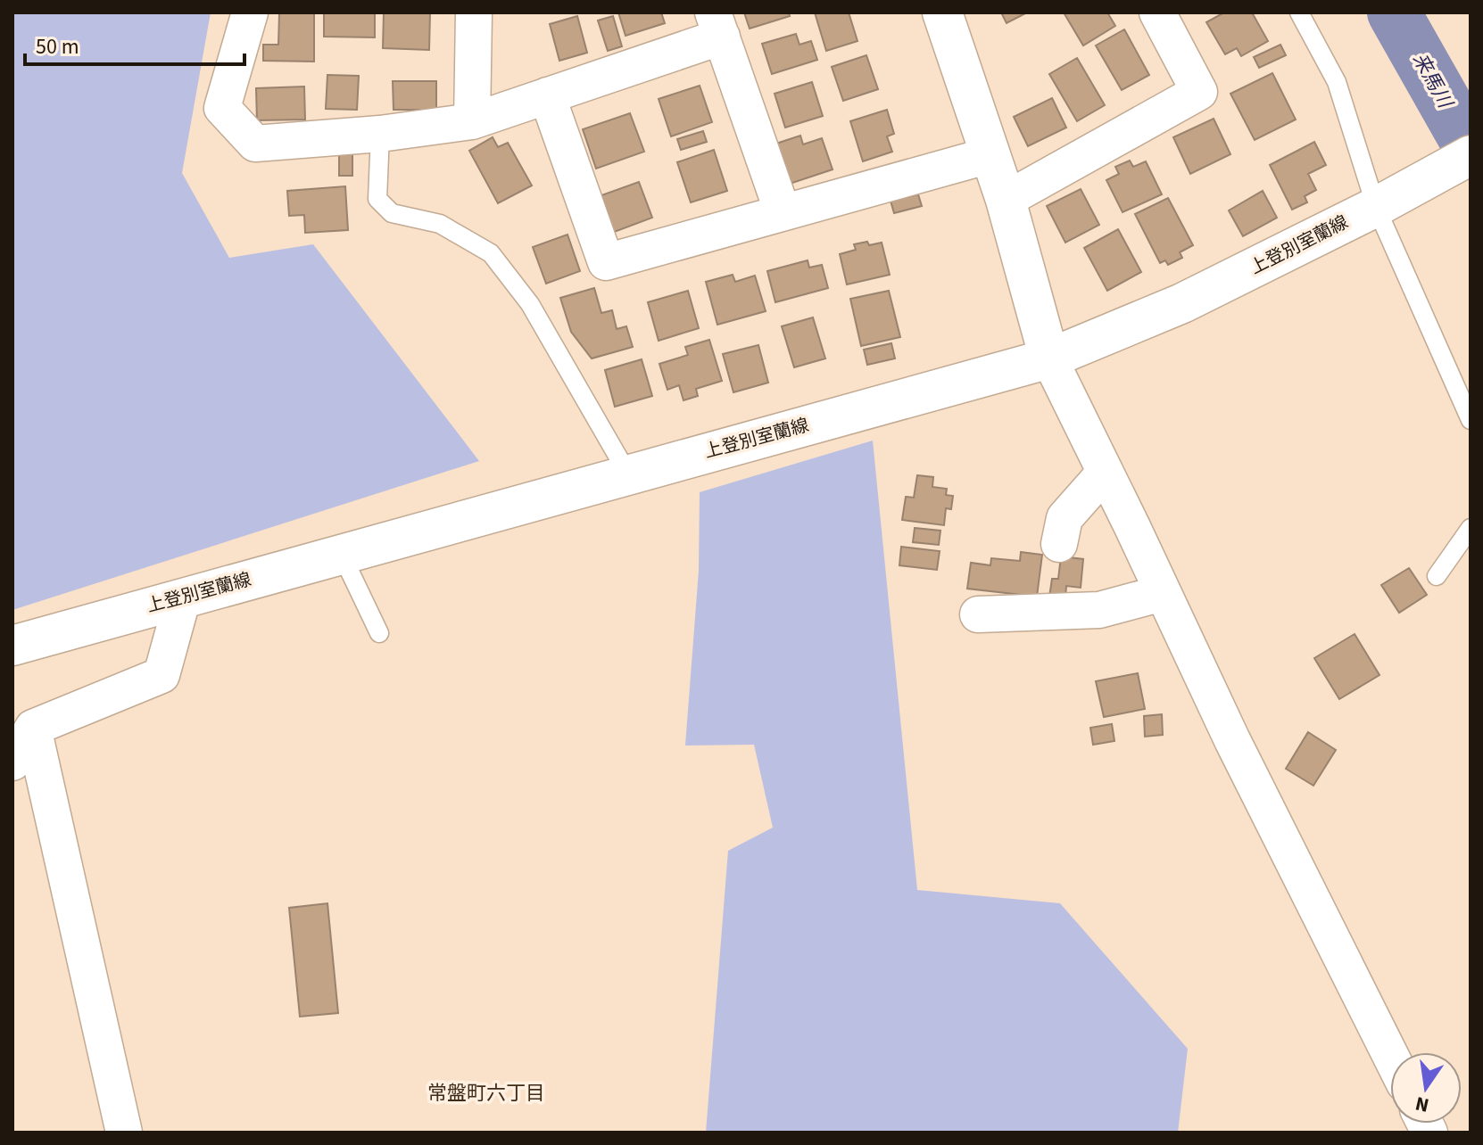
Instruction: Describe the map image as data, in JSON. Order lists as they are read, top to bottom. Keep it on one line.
{"streets":{"main road":["上登別室蘭線"]},"districts":["常盤町六丁目"],"water":["来馬川"],"scale_bar":"50 m","north":"bottom"}
